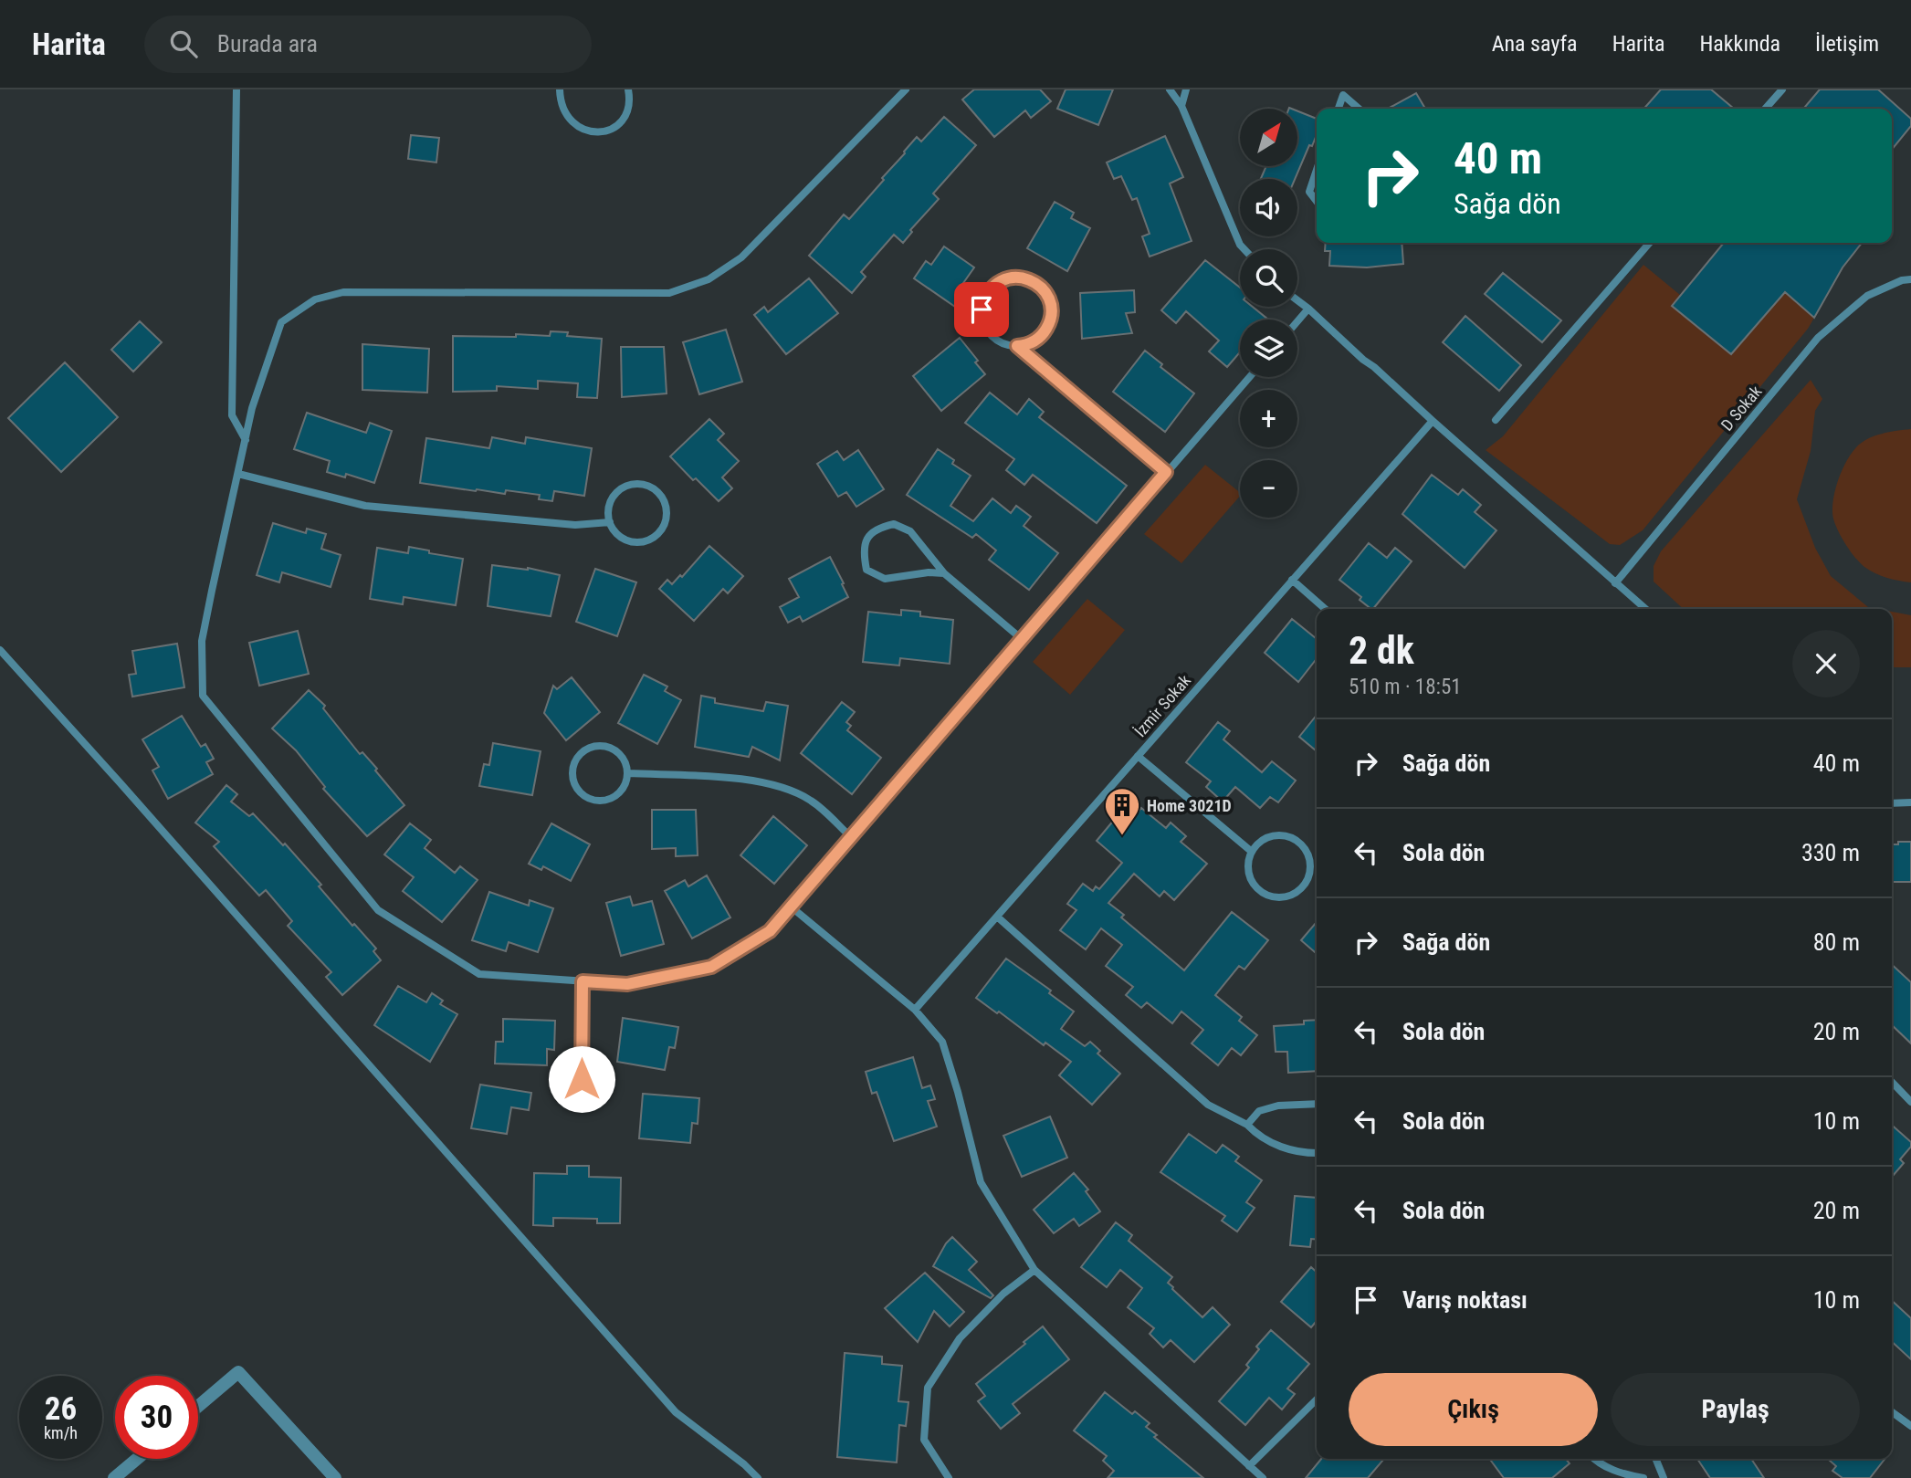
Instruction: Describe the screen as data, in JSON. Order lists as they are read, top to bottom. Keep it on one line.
{"streets":{"lane":["D Sokak","İzmir Sokak"]},"places":{"building":["Home 3021D"]},"north":"top right","page":{"header":"Harita","search":"Burada ara","nav":["Ana sayfa","Harita","Hakkında","İletişim"],"map_buttons":["+","−"],"turn":["40 m","Sağa dön"],"heading":["2 dk","510 m · 18:51"],"list":[{"name":"Sağa dön","value":"40 m"},{"name":"Sola dön","value":"330 m"},{"name":"Sağa dön","value":"80 m"},{"name":"Sola dön","value":"20 m"},{"name":"Sola dön","value":"10 m"},{"name":"Sola dön","value":"20 m"},{"name":"Varış noktası","value":"10 m"}],"buttons":["Çıkış","Paylaş"],"speed":"26 km/h","limit":"30"}}
